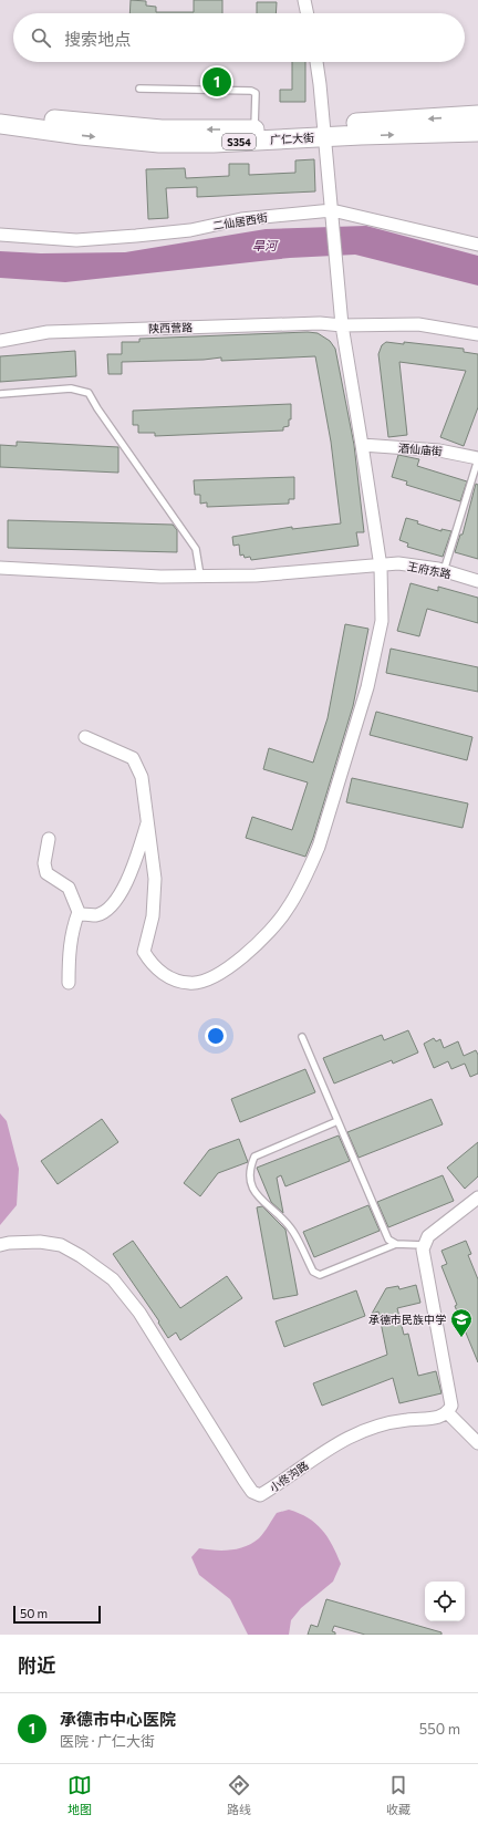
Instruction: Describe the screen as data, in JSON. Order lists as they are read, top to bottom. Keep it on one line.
{"streets":{"main road":["广仁大街","S354"],"street":["二仙居西街","陕西营路","酒仙庙街","王府东路","小佟沟路"]},"water":["旱河"],"places":{"school or university":["承德市民族中学"]},"scale_bar":"50 m","page":{"search":"搜索地点","pins":"1","scale":"50 m","heading":"附近","list":[{"mark":"1","name":"承德市中心医院","note":"医院 · 广仁大街","value":"550 m"}],"nav":["地图","路线","收藏"]}}
